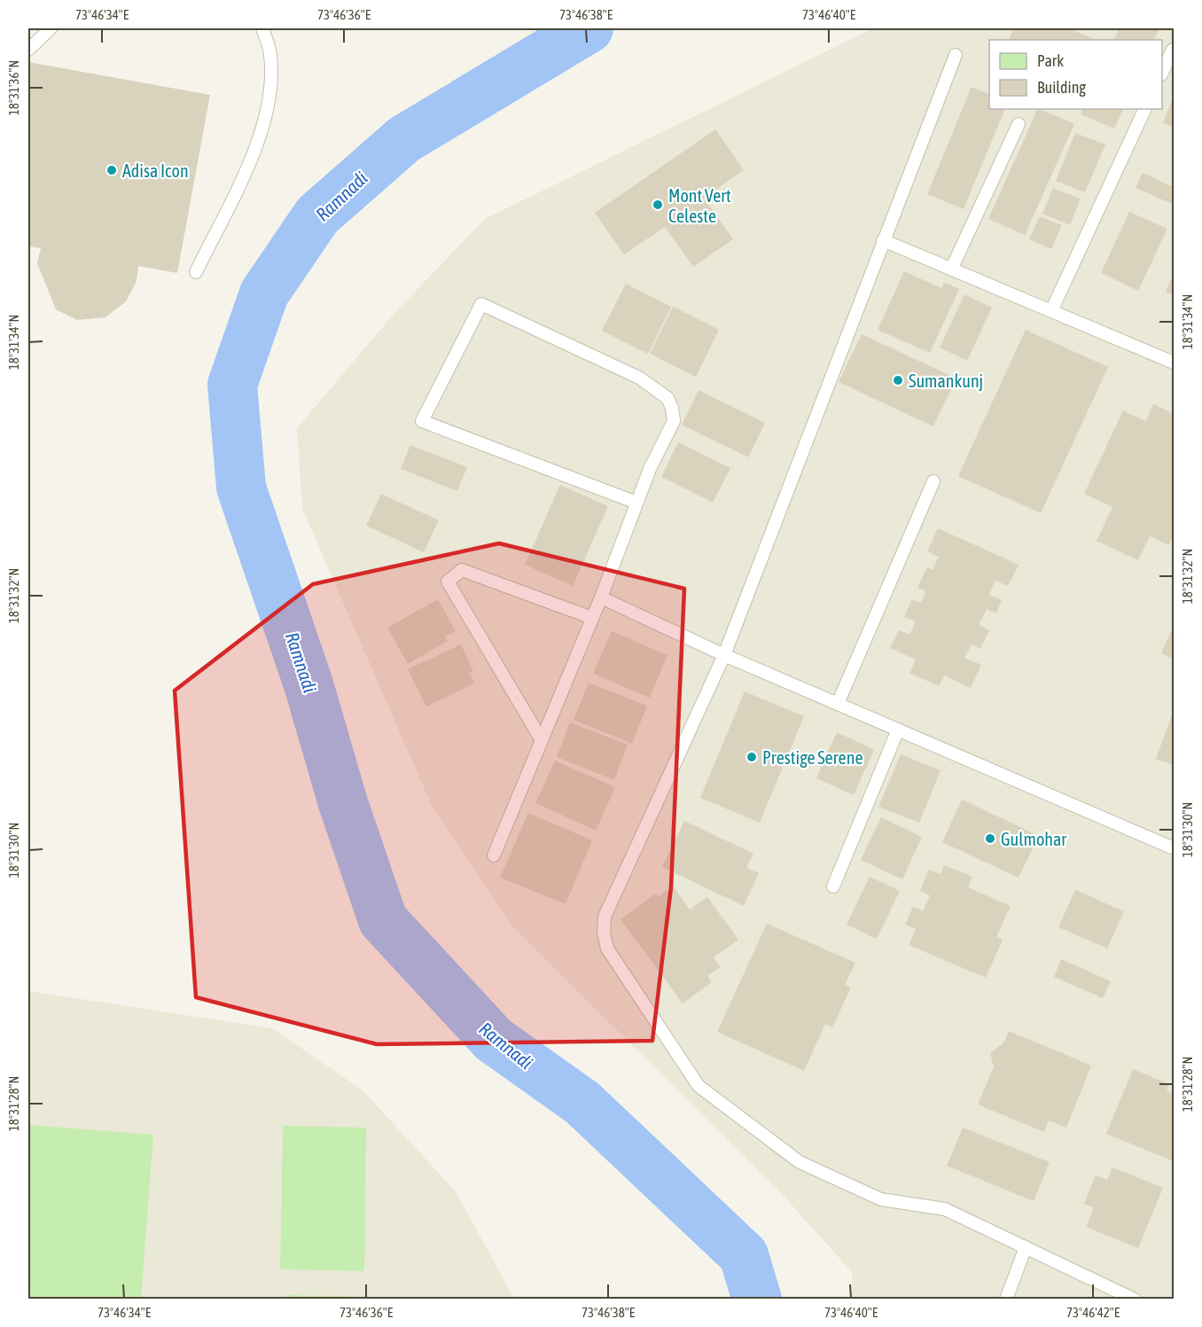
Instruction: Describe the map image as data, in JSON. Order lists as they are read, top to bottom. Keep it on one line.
{"water":["Ramnadi"],"places":["Adisa Icon","Mont Vert Celeste","Sumankunj","Prestige Serene","Gulmohar"],"legend":["Park","Building"],"coordinates":["73°46'34\"E","73°46'36\"E","73°46'38\"E","73°46'40\"E","18°31'36\"N","18°31'34\"N","18°31'32\"N","18°31'30\"N","18°31'28\"N","73°46'42\"E"]}
